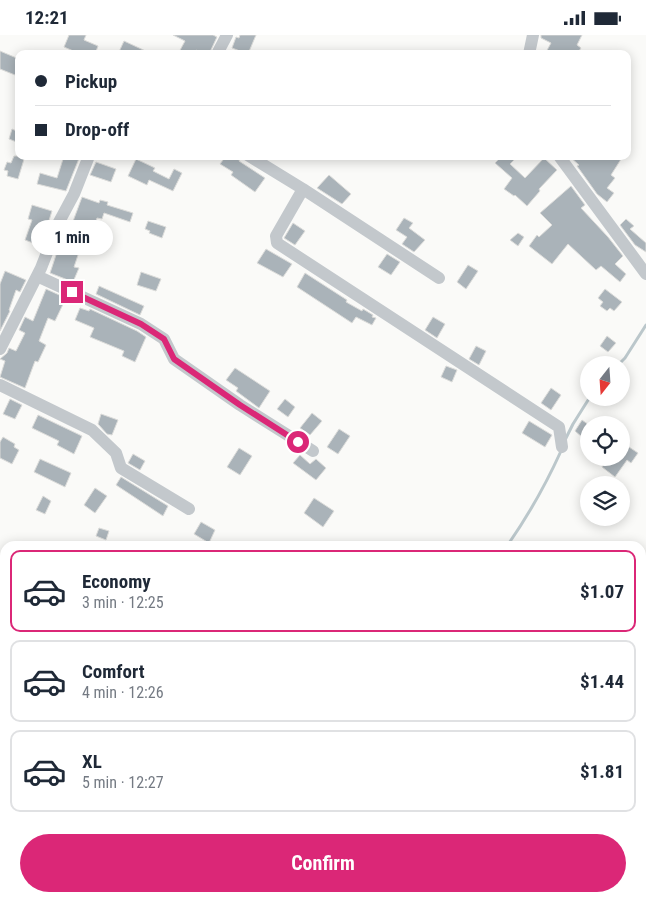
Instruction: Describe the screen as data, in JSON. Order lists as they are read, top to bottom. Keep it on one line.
{"north":"bottom","page":{"status":"12:21","banner":["Pickup","Drop-off"],"bubble":"1 min","list":[{"name":"Economy","note":"3 min · 12:25","value":"$1.07"},{"name":"Comfort","note":"4 min · 12:26","value":"$1.44"},{"name":"XL","note":"5 min · 12:27","value":"$1.81"}],"buttons":"Confirm"}}
